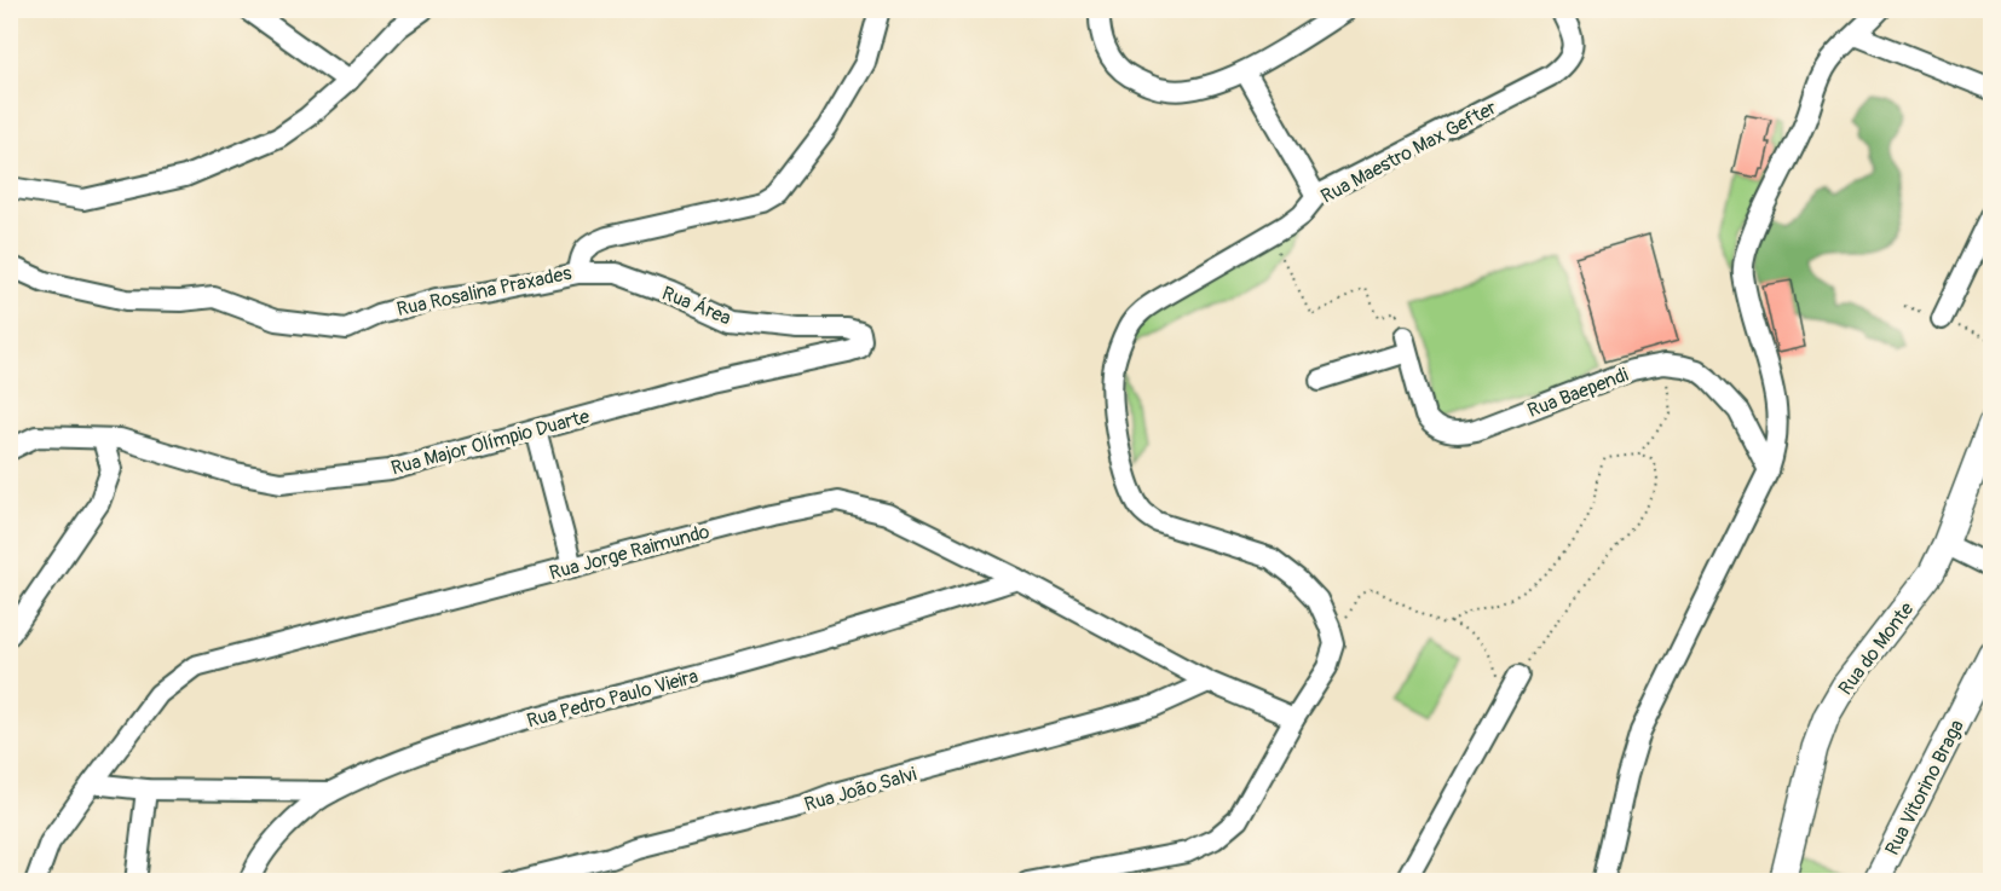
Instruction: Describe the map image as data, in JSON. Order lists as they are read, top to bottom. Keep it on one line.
{"streets":{"main road":["Rua do Monte","Rua Vitorino Braga"],"street":["Rua Maestro Max Gefter","Rua Rosalina Praxades","Rua Área","Rua Baependi","Rua Major Olímpio Duarte","Rua Jorge Raimundo","Rua Pedro Paulo Vieira","Rua João Salvi"]},"crossings":[["Rua Maestro Max Gefter","Rua Jorge Raimundo"],["Rua Rosalina Praxades","Rua Área"],["Rua Área","Rua Major Olímpio Duarte"],["Rua Jorge Raimundo","Rua Pedro Paulo Vieira"],["Rua Jorge Raimundo","Rua João Salvi"]]}
